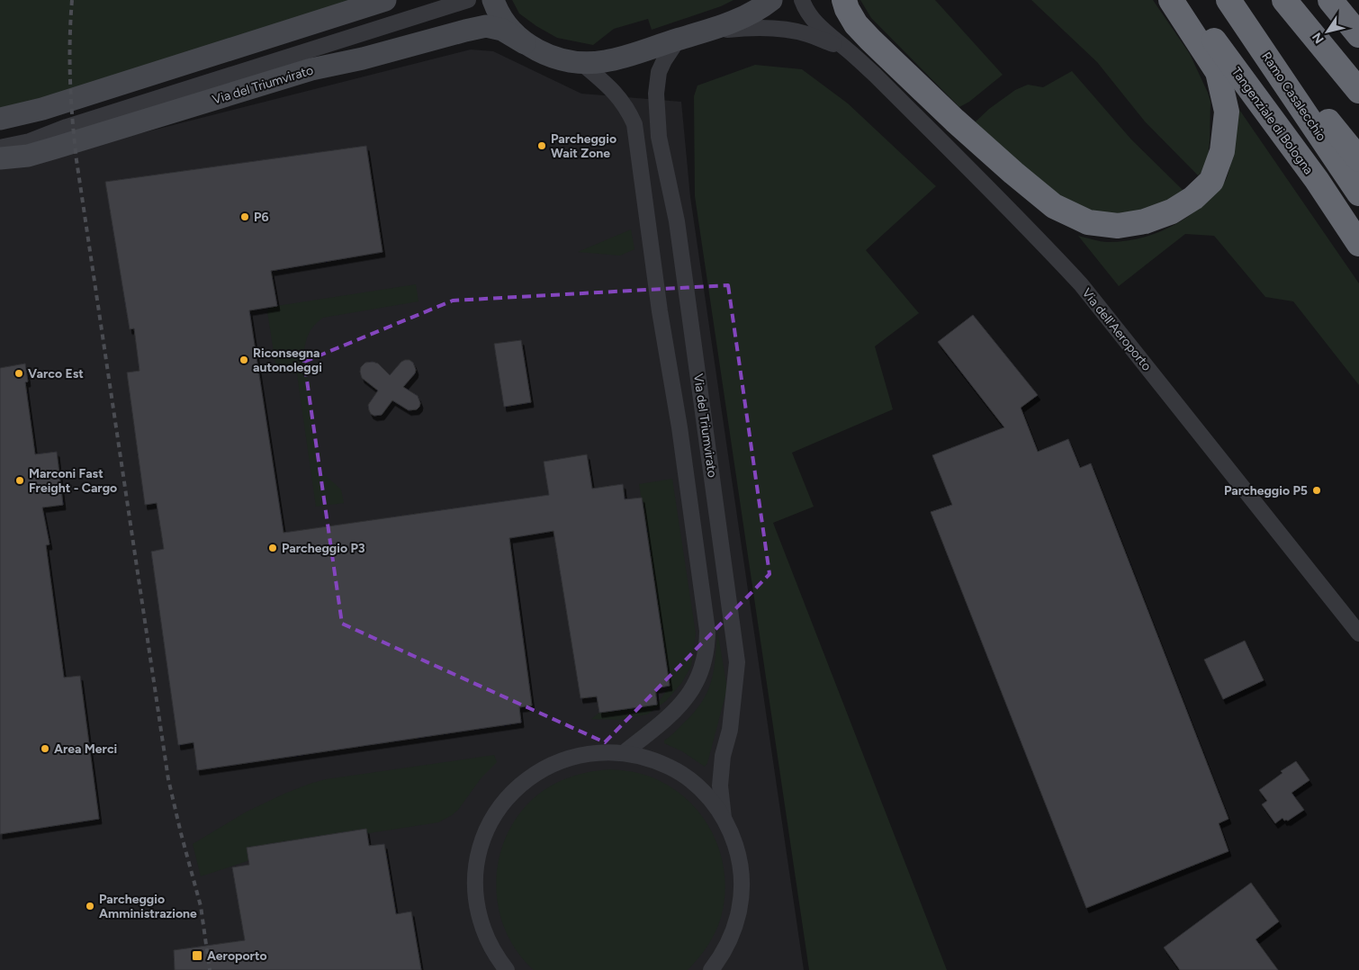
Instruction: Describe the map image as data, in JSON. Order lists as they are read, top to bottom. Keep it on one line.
{"streets":{"highway":["Ramo Casalecchio","Tangenziale di Bologna"],"street":["Via del Triumvirato","Via dell'Aeroporto"]},"crossings":[["Via del Triumvirato","Via dell'Aeroporto"]],"places":{"other":["Parcheggio Wait Zone","P6","Riconsegna autonoleggi","Varco Est","Marconi Fast Freight - Cargo","Parcheggio P5","Parcheggio P3","Area Merci","Parcheggio Amministrazione"],"transit":["Aeroporto"]},"north":"bottom left"}
